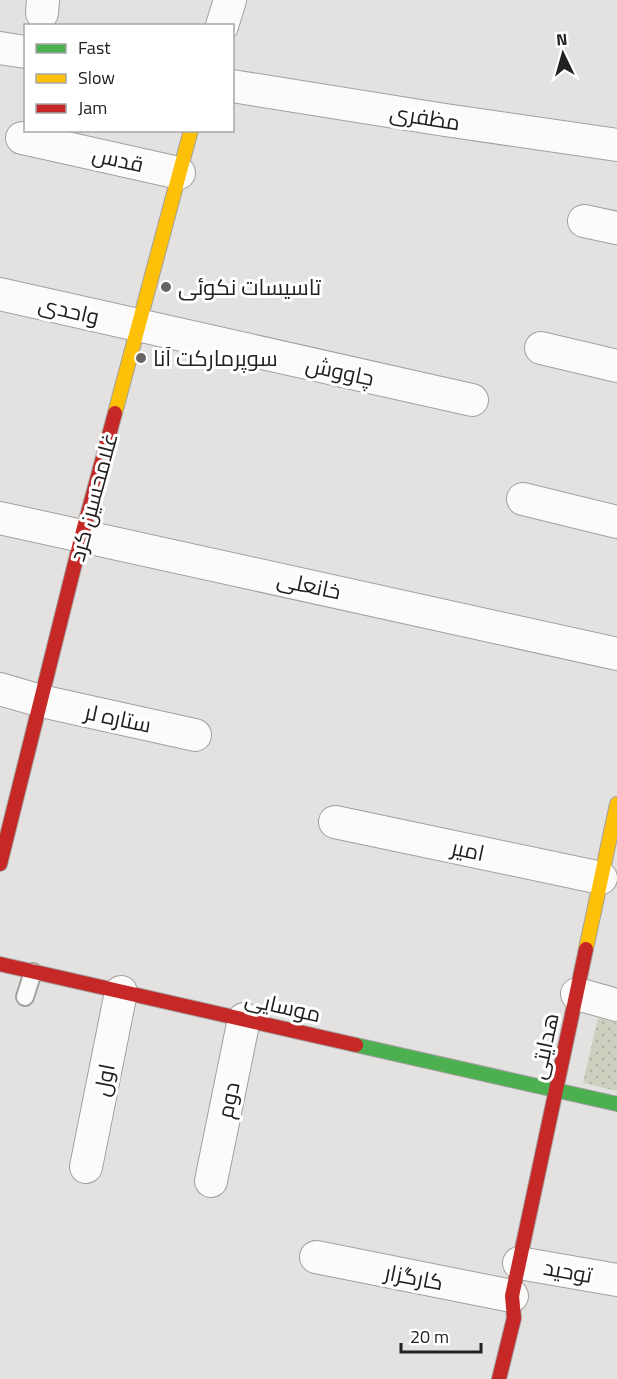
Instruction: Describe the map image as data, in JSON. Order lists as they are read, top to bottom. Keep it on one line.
{"streets":{"street":["مظفری","قدس","واحدی","چاووش","غلامحسین کرد","خانعلی","ستاره لر","امیر","موسایی","هدایتی","اول","دوم","توحید","کارگزار"]},"crossings":[["قدس","غلامحسین کرد"],["واحدی","چاووش"],["واحدی","غلامحسین کرد"],["چاووش","غلامحسین کرد"],["غلامحسین کرد","خانعلی"],["غلامحسین کرد","ستاره لر"],["امیر","هدایتی"],["موسایی","هدایتی"],["موسایی","اول"],["موسایی","دوم"],["هدایتی","توحید"],["هدایتی","کارگزار"]],"places":["تاسیسات نکوئی","سوپرمارکت آنا"],"legend":["Fast","Slow","Jam"],"scale_bar":"20 m","north":"top"}
